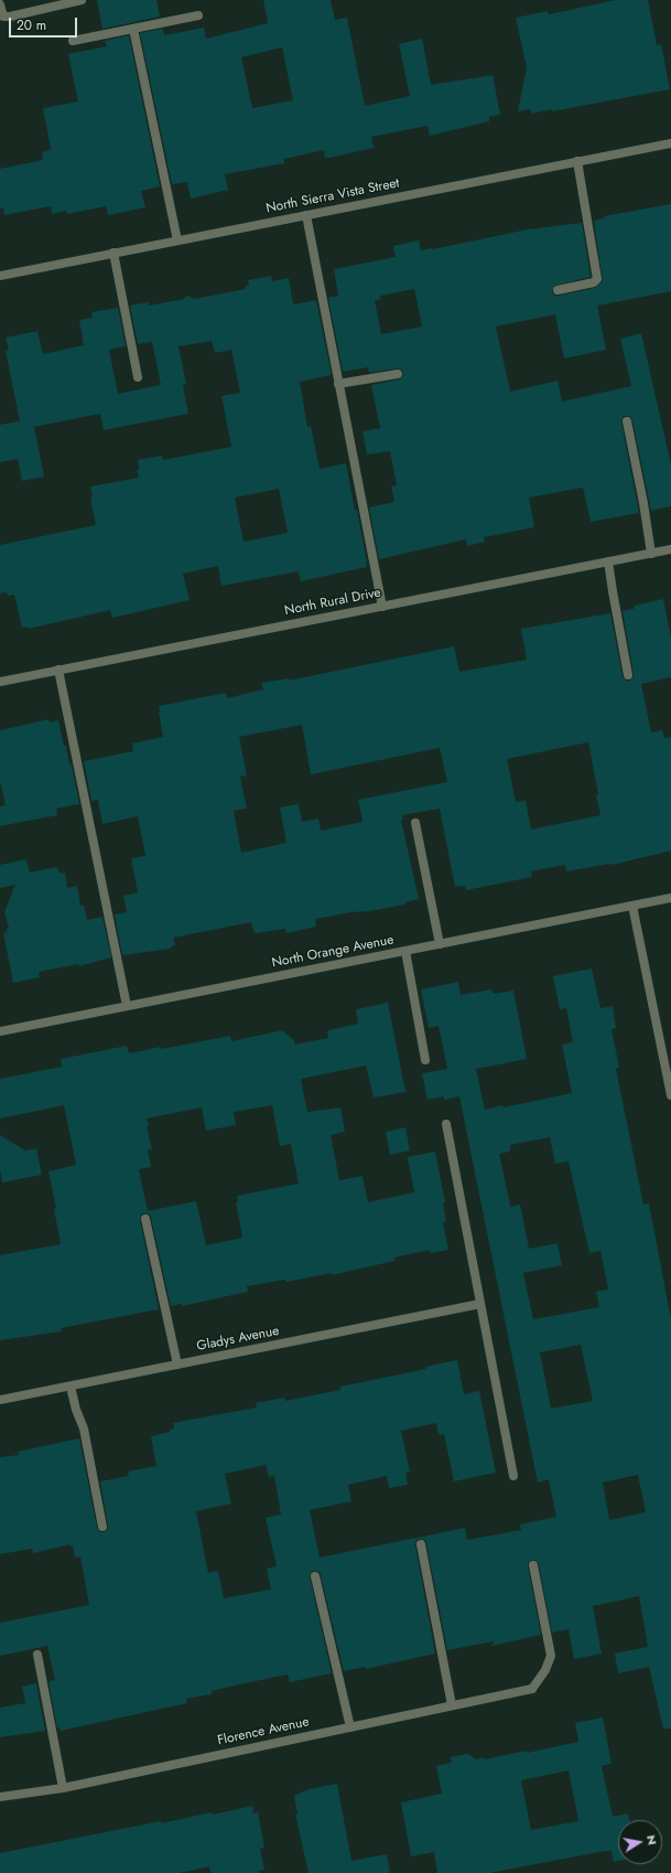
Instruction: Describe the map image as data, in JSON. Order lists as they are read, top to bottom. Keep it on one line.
{"streets":{"street":["North Sierra Vista Street","North Rural Drive","North Orange Avenue","Gladys Avenue","Florence Avenue"]},"scale_bar":"20 m","north":"right"}
